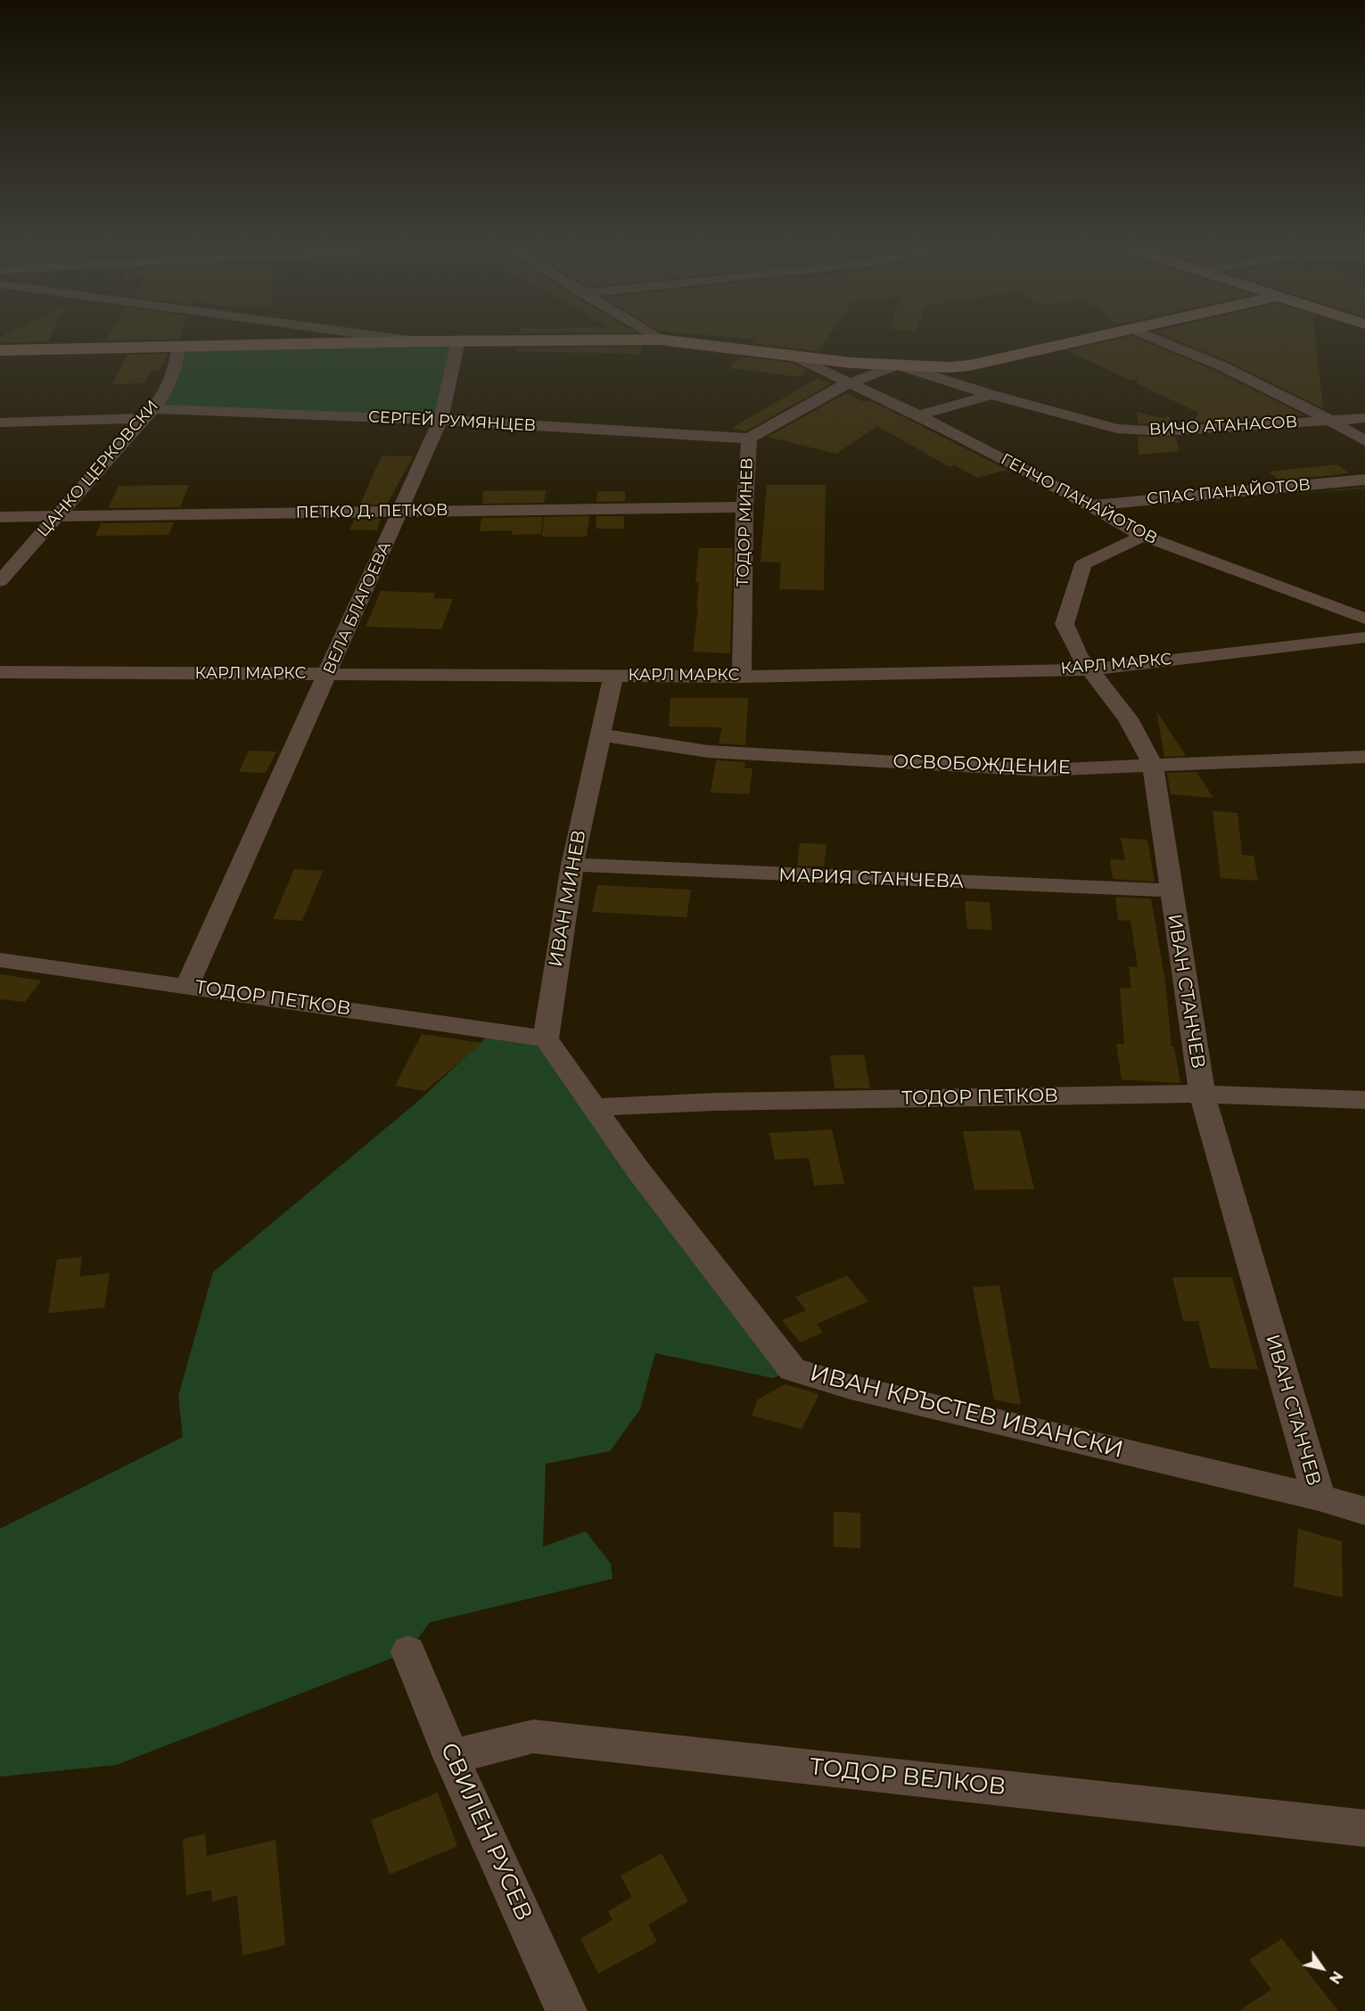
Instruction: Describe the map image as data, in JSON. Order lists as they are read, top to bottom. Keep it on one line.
{"streets":{"street":["СЕРГЕЙ РУМЯНЦЕВ","ВИЧО АТАНАСОВ","ЦАНКО ЦЕРКОВСКИ","СПАС ПАНАЙОТОВ","ГЕНЧО ПАНАЙОТОВ","ПЕТКО Д. ПЕТКОВ","ТОДОР МИНЕВ","ВЕЛА БЛАГОЕВА","КАРЛ МАРКС","ОСВОБОЖДЕНИЕ","МАРИЯ СТАНЧЕВА","ИВАН МИНЕВ","ИВАН СТАНЧЕВ","ТОДОР ПЕТКОВ","ИВАН КРЪСТЕВ ИВАНСКИ","ТОДОР ВЕЛКОВ","СВИЛЕН РУСЕВ"]},"crossings":[["СЕРГЕЙ РУМЯНЦЕВ","ЦАНКО ЦЕРКОВСКИ"],["СЕРГЕЙ РУМЯНЦЕВ","ТОДОР МИНЕВ"],["СЕРГЕЙ РУМЯНЦЕВ","ВЕЛА БЛАГОЕВА"],["ВИЧО АТАНАСОВ","ТОДОР МИНЕВ"],["ЦАНКО ЦЕРКОВСКИ","ПЕТКО Д. ПЕТКОВ"],["СПАС ПАНАЙОТОВ","ГЕНЧО ПАНАЙОТОВ"],["ГЕНЧО ПАНАЙОТОВ","ТОДОР МИНЕВ"],["ГЕНЧО ПАНАЙОТОВ","ИВАН СТАНЧЕВ"],["ПЕТКО Д. ПЕТКОВ","ТОДОР МИНЕВ"],["ПЕТКО Д. ПЕТКОВ","ВЕЛА БЛАГОЕВА"],["ТОДОР МИНЕВ","КАРЛ МАРКС"],["ВЕЛА БЛАГОЕВА","КАРЛ МАРКС"],["ВЕЛА БЛАГОЕВА","ТОДОР ПЕТКОВ"],["КАРЛ МАРКС","ИВАН МИНЕВ"],["КАРЛ МАРКС","ИВАН СТАНЧЕВ"],["ОСВОБОЖДЕНИЕ","ИВАН МИНЕВ"],["ОСВОБОЖДЕНИЕ","ИВАН СТАНЧЕВ"],["МАРИЯ СТАНЧЕВА","ИВАН МИНЕВ"],["МАРИЯ СТАНЧЕВА","ИВАН СТАНЧЕВ"],["ИВАН МИНЕВ","ТОДОР ПЕТКОВ"],["ИВАН СТАНЧЕВ","ТОДОР ПЕТКОВ"],["ИВАН СТАНЧЕВ","ИВАН КРЪСТЕВ ИВАНСКИ"],["ТОДОР ПЕТКОВ","ИВАН КРЪСТЕВ ИВАНСКИ"],["ТОДОР ВЕЛКОВ","СВИЛЕН РУСЕВ"]],"north":"bottom right"}
